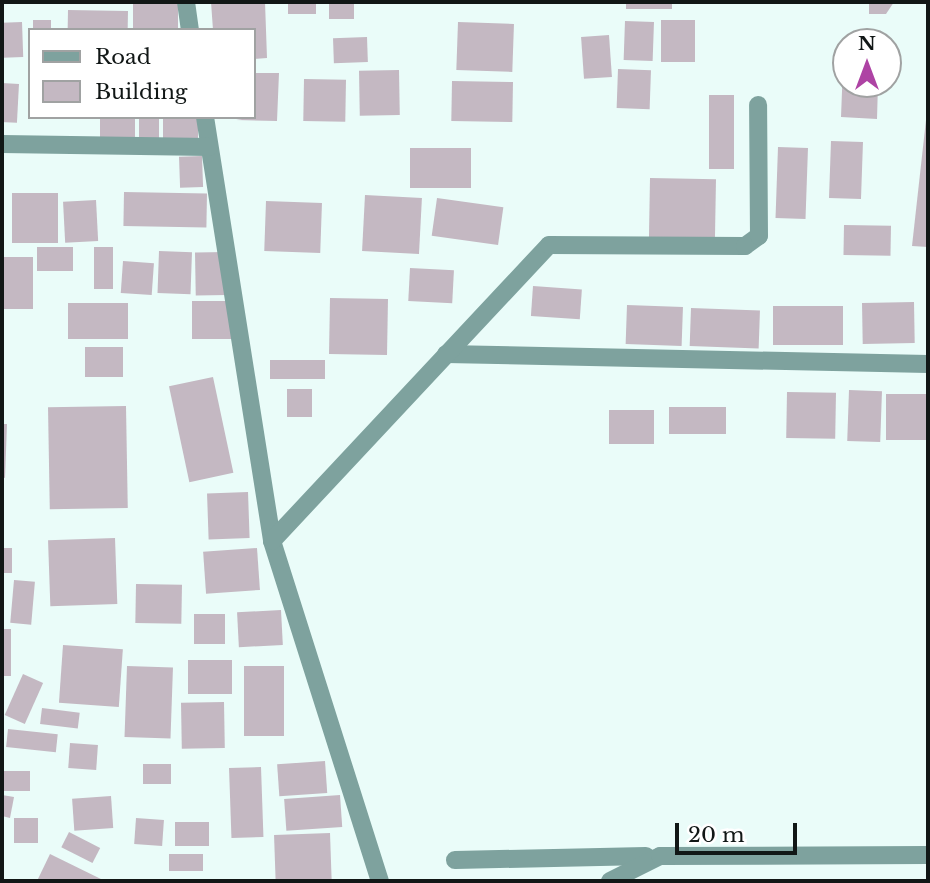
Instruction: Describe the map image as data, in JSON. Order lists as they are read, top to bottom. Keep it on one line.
{"legend":["Road","Building"],"scale_bar":"20 m","north":"top"}
